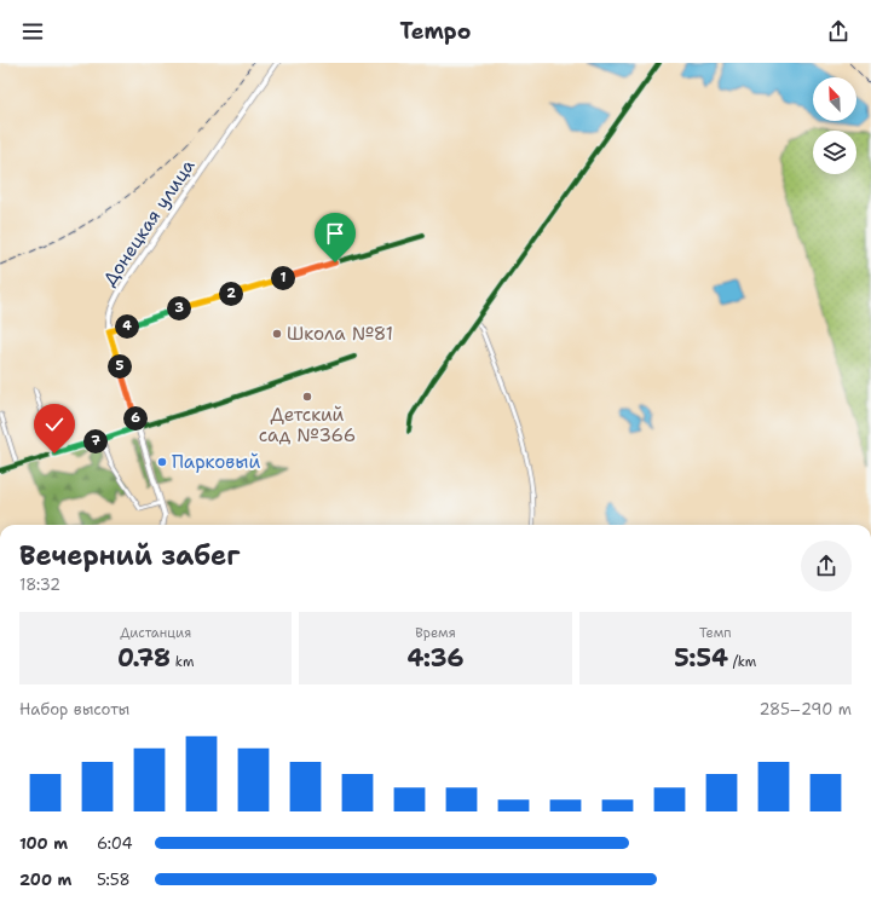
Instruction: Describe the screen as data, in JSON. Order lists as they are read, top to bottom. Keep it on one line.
{"streets":{"main road":["Донецкая улица"]},"places":["Школа №81","Детский сад №366","Парковый"],"north":"top left","page":{"header":"Tempo","pins":["1","2","3","4","5","6","7"],"heading":["Вечерний забег","18:32"],"stats":[["Дистанция","0.78 km"],["Время","4:36"],["Темп","5:54 /km"]],"chart":["Набор высоты","285–290 m"],"list":[{"name":"100 m","note":"6:04"},{"name":"200 m","note":"5:58"}]}}
